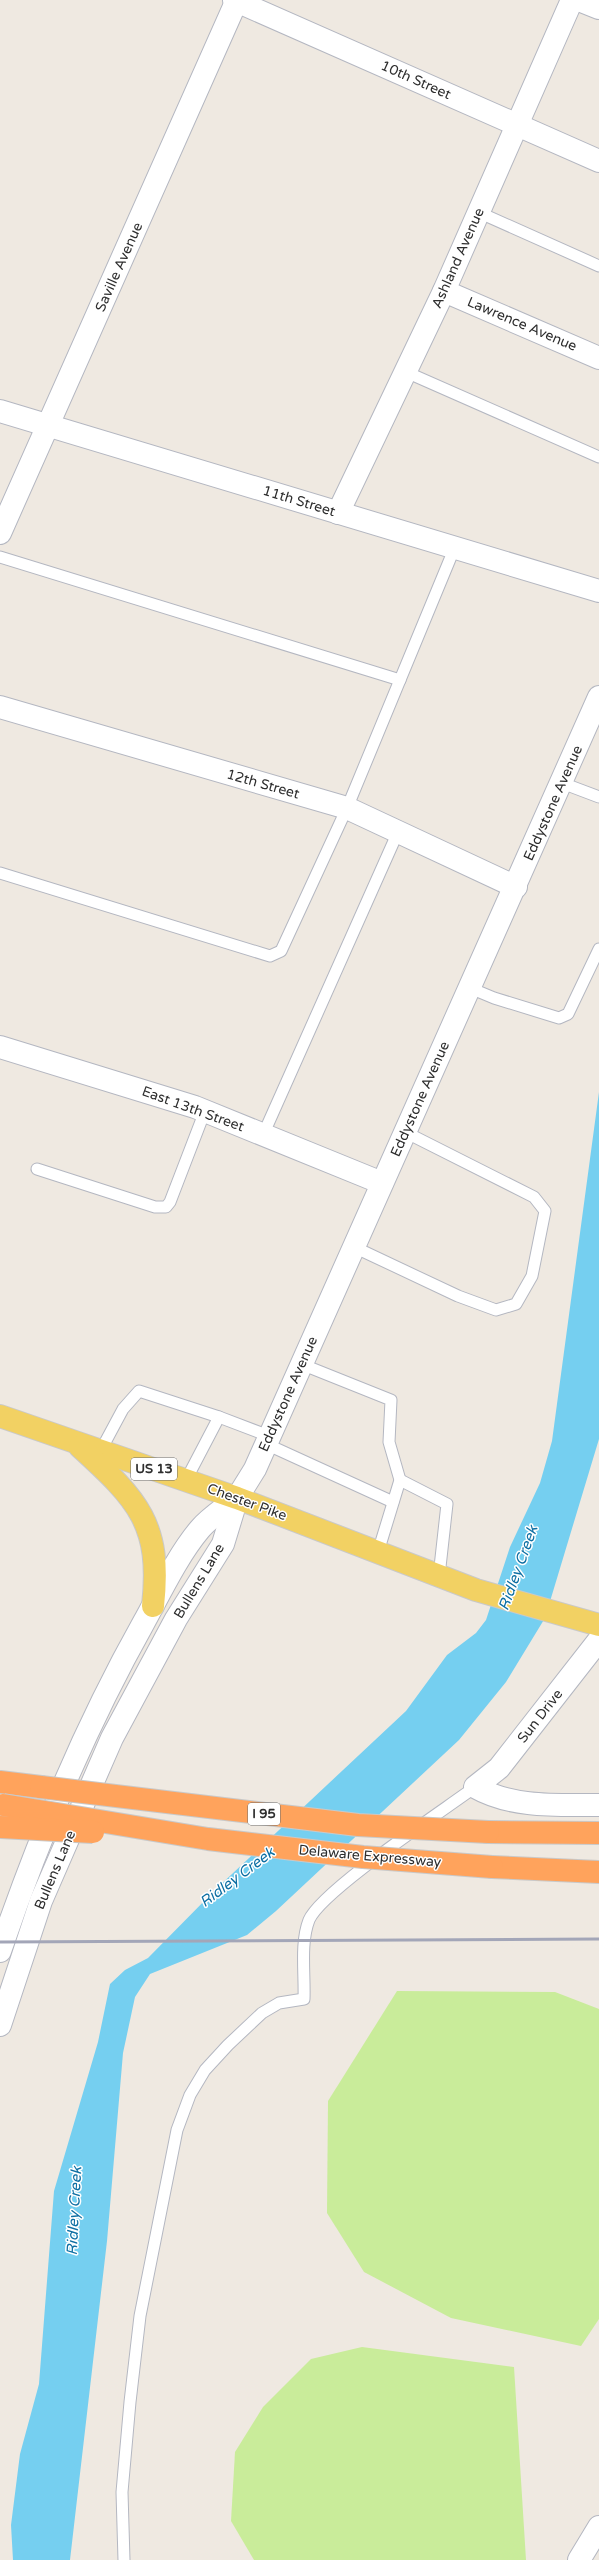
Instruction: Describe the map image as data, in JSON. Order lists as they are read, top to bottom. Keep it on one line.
{"streets":{"highway":["I 95","Delaware Expressway"],"main road":["US 13","Chester Pike"],"street":["10th Street","Ashland Avenue","Saville Avenue","Lawrence Avenue","11th Street","12th Street","Eddystone Avenue","East 13th Street","Bullens Lane","Sun Drive"]},"crossings":[["10th Street","Ashland Avenue"],["10th Street","Saville Avenue"],["Ashland Avenue","Lawrence Avenue"],["Ashland Avenue","11th Street"],["Saville Avenue","11th Street"],["12th Street","Eddystone Avenue"],["Eddystone Avenue","East 13th Street"],["Eddystone Avenue","Chester Pike"],["Eddystone Avenue","Bullens Lane"],["Chester Pike","Bullens Lane"],["Chester Pike","Sun Drive"]],"water":["Ridley Creek"]}
